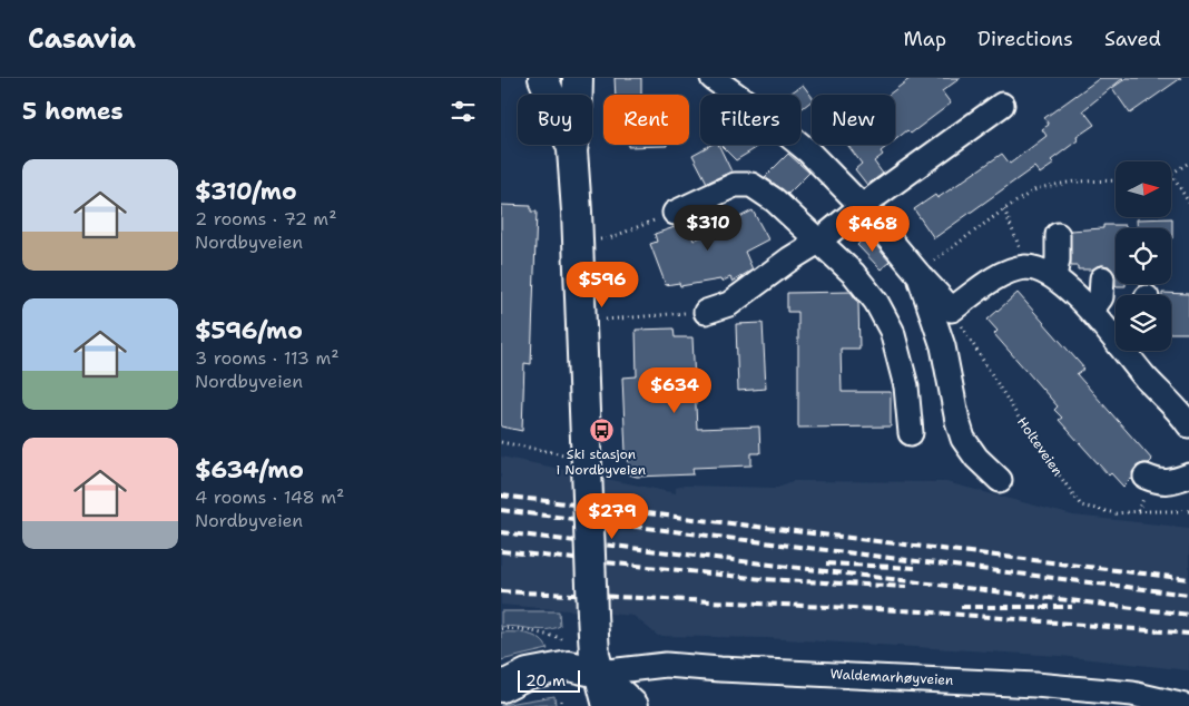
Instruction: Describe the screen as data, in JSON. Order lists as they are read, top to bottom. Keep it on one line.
{"streets":{"street":["Waldemarhøyveien"],"path":["Holteveien"]},"places":{"bus stop":["Ski stasjon i Nordbyveien"]},"scale_bar":"20 m","north":"right","page":{"header":"Casavia","nav":["Map","Directions","Saved"],"heading":"5 homes","chip":["Buy","Rent","Filters","New"],"list":[{"name":"$310/mo","note":"2 rooms · 72 m² · Nordbyveien"},{"name":"$596/mo","note":"3 rooms · 113 m² · Nordbyveien"},{"name":"$634/mo","note":"4 rooms · 148 m² · Nordbyveien"}],"price":["$310","$468","$596","$634","$279"],"scale":"20 m"}}
